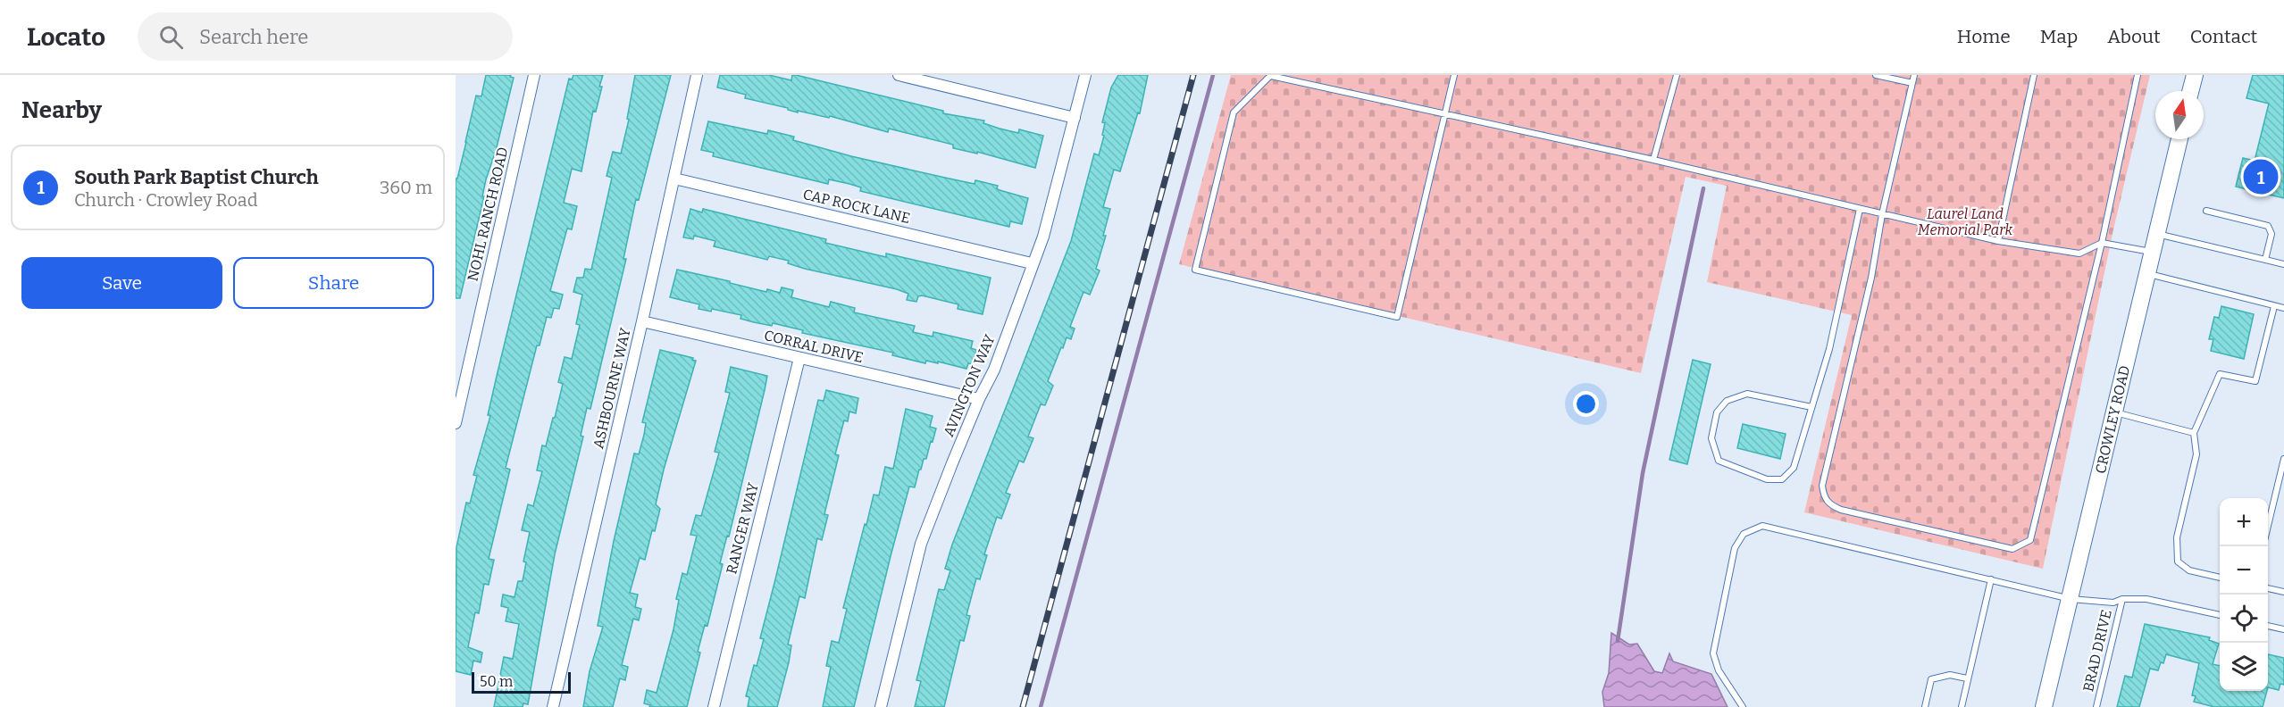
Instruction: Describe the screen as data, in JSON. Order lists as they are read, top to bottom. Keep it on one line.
{"streets":{"main road":["CROWLEY ROAD"],"street":["CAP ROCK LANE","NOHL RANCH ROAD","CORRAL DRIVE","AVINGTON WAY","ASHBOURNE WAY","RANGER WAY"],"lane":["BRAD DRIVE"]},"crossings":[["CAP ROCK LANE","AVINGTON WAY"],["CAP ROCK LANE","ASHBOURNE WAY"],["CORRAL DRIVE","AVINGTON WAY"],["CORRAL DRIVE","ASHBOURNE WAY"],["CORRAL DRIVE","RANGER WAY"]],"parks":["Laurel Land Memorial Park"],"scale_bar":"50 m","north":"top","page":{"header":"Locato","search":"Search here","nav":["Home","Map","About","Contact"],"heading":"Nearby","list":[{"mark":"1","name":"South Park Baptist Church","note":"Church · Crowley Road","value":"360 m"}],"pins":"1","buttons":["Save","Share"],"map_buttons":["+","−"],"scale":"50 m"}}
